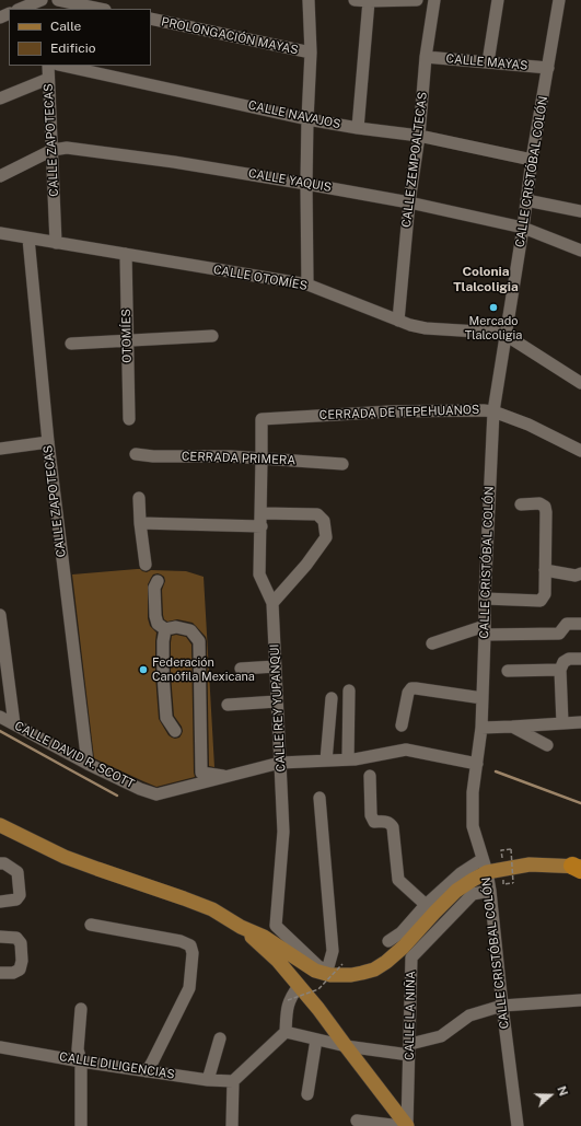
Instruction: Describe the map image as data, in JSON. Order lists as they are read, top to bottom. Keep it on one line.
{"streets":{"street":["PROLONGACIÓN MAYAS","CALLE MAYAS","CALLE NAVAJOS","CALLE ZAPOTECAS","CALLE ZEMPOALTECAS","CALLE CRISTÓBAL COLÓN","CALLE YAQUIS","CALLE OTOMÍES","OTOMÍES","CERRADA DE TEPEHUANOS","CERRADA PRIMERA","CALLE REY YUPANQUI","CALLE DAVID R. SCOTT","CALLE LA NIÑA","CALLE DILIGENCIAS"]},"crossings":[["CALLE MAYAS","CALLE ZEMPOALTECAS"],["CALLE MAYAS","CALLE CRISTÓBAL COLÓN"],["CALLE NAVAJOS","CALLE ZEMPOALTECAS"],["CALLE NAVAJOS","CALLE CRISTÓBAL COLÓN"],["CALLE ZAPOTECAS","CALLE YAQUIS"],["CALLE ZAPOTECAS","CALLE OTOMÍES"],["CALLE ZAPOTECAS","CALLE DAVID R. SCOTT"],["CALLE ZEMPOALTECAS","CALLE YAQUIS"],["CALLE ZEMPOALTECAS","CALLE OTOMÍES"],["CALLE CRISTÓBAL COLÓN","CALLE YAQUIS"],["CALLE CRISTÓBAL COLÓN","CALLE OTOMÍES"],["CALLE CRISTÓBAL COLÓN","CERRADA DE TEPEHUANOS"],["CALLE CRISTÓBAL COLÓN","CALLE DAVID R. SCOTT"],["CALLE CRISTÓBAL COLÓN","CALLE LA NIÑA"],["CALLE OTOMÍES","OTOMÍES"],["CERRADA DE TEPEHUANOS","CALLE REY YUPANQUI"],["CERRADA PRIMERA","CALLE REY YUPANQUI"],["CALLE REY YUPANQUI","CALLE DAVID R. SCOTT"]],"districts":["Colonia Tlalcoligia"],"places":["Mercado Tlalcoligia","Federación Canófila Mexicana"],"legend":["Calle","Edificio"],"north":"right"}
